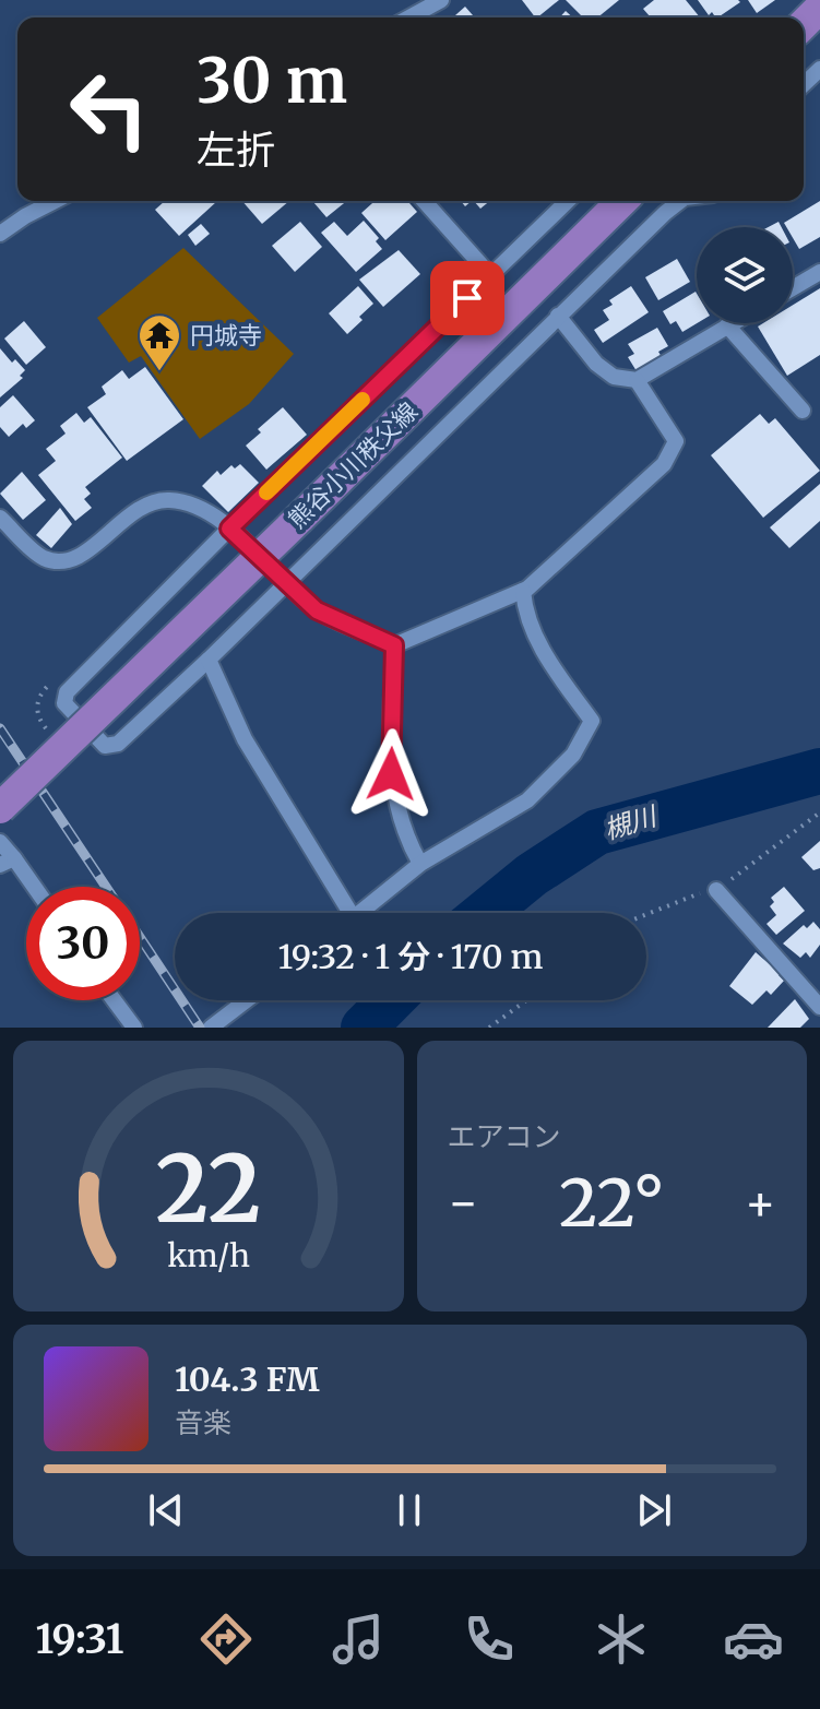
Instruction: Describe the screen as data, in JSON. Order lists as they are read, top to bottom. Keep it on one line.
{"streets":{"main road":["熊谷小川秩父線"]},"water":["槻川"],"places":{"temple":["円城寺"]},"page":{"turn":["30 m","左折"],"limit":"30","trip":"19:32 · 1 分 · 170 m","tile":"エアコン","heat":["−","22°","+"],"song":["104.3 FM","音楽"],"tabs":"19:31","gauge":["22","km/h"]}}
